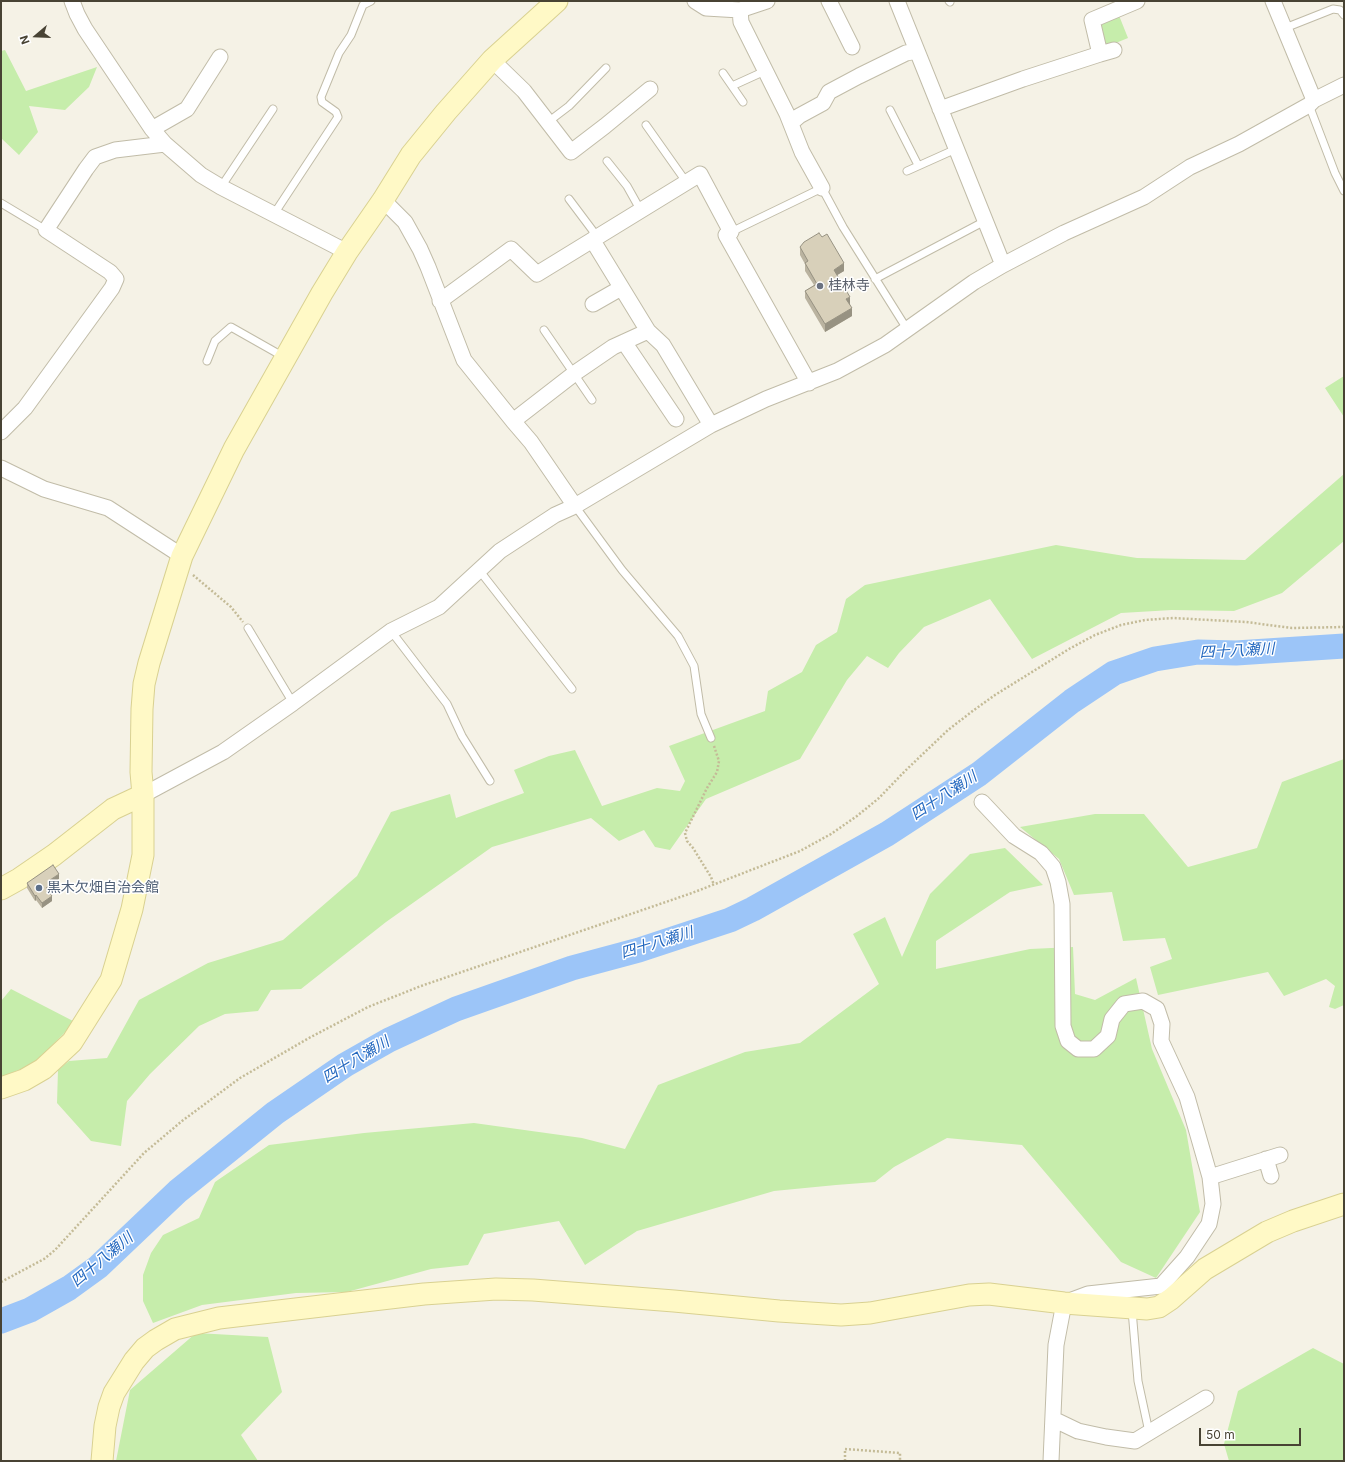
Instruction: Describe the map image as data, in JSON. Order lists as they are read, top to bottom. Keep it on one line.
{"water":["四十八瀬川"],"places":["桂林寺","黒木欠畑自治会館"],"scale_bar":"50 m","north":"left"}
